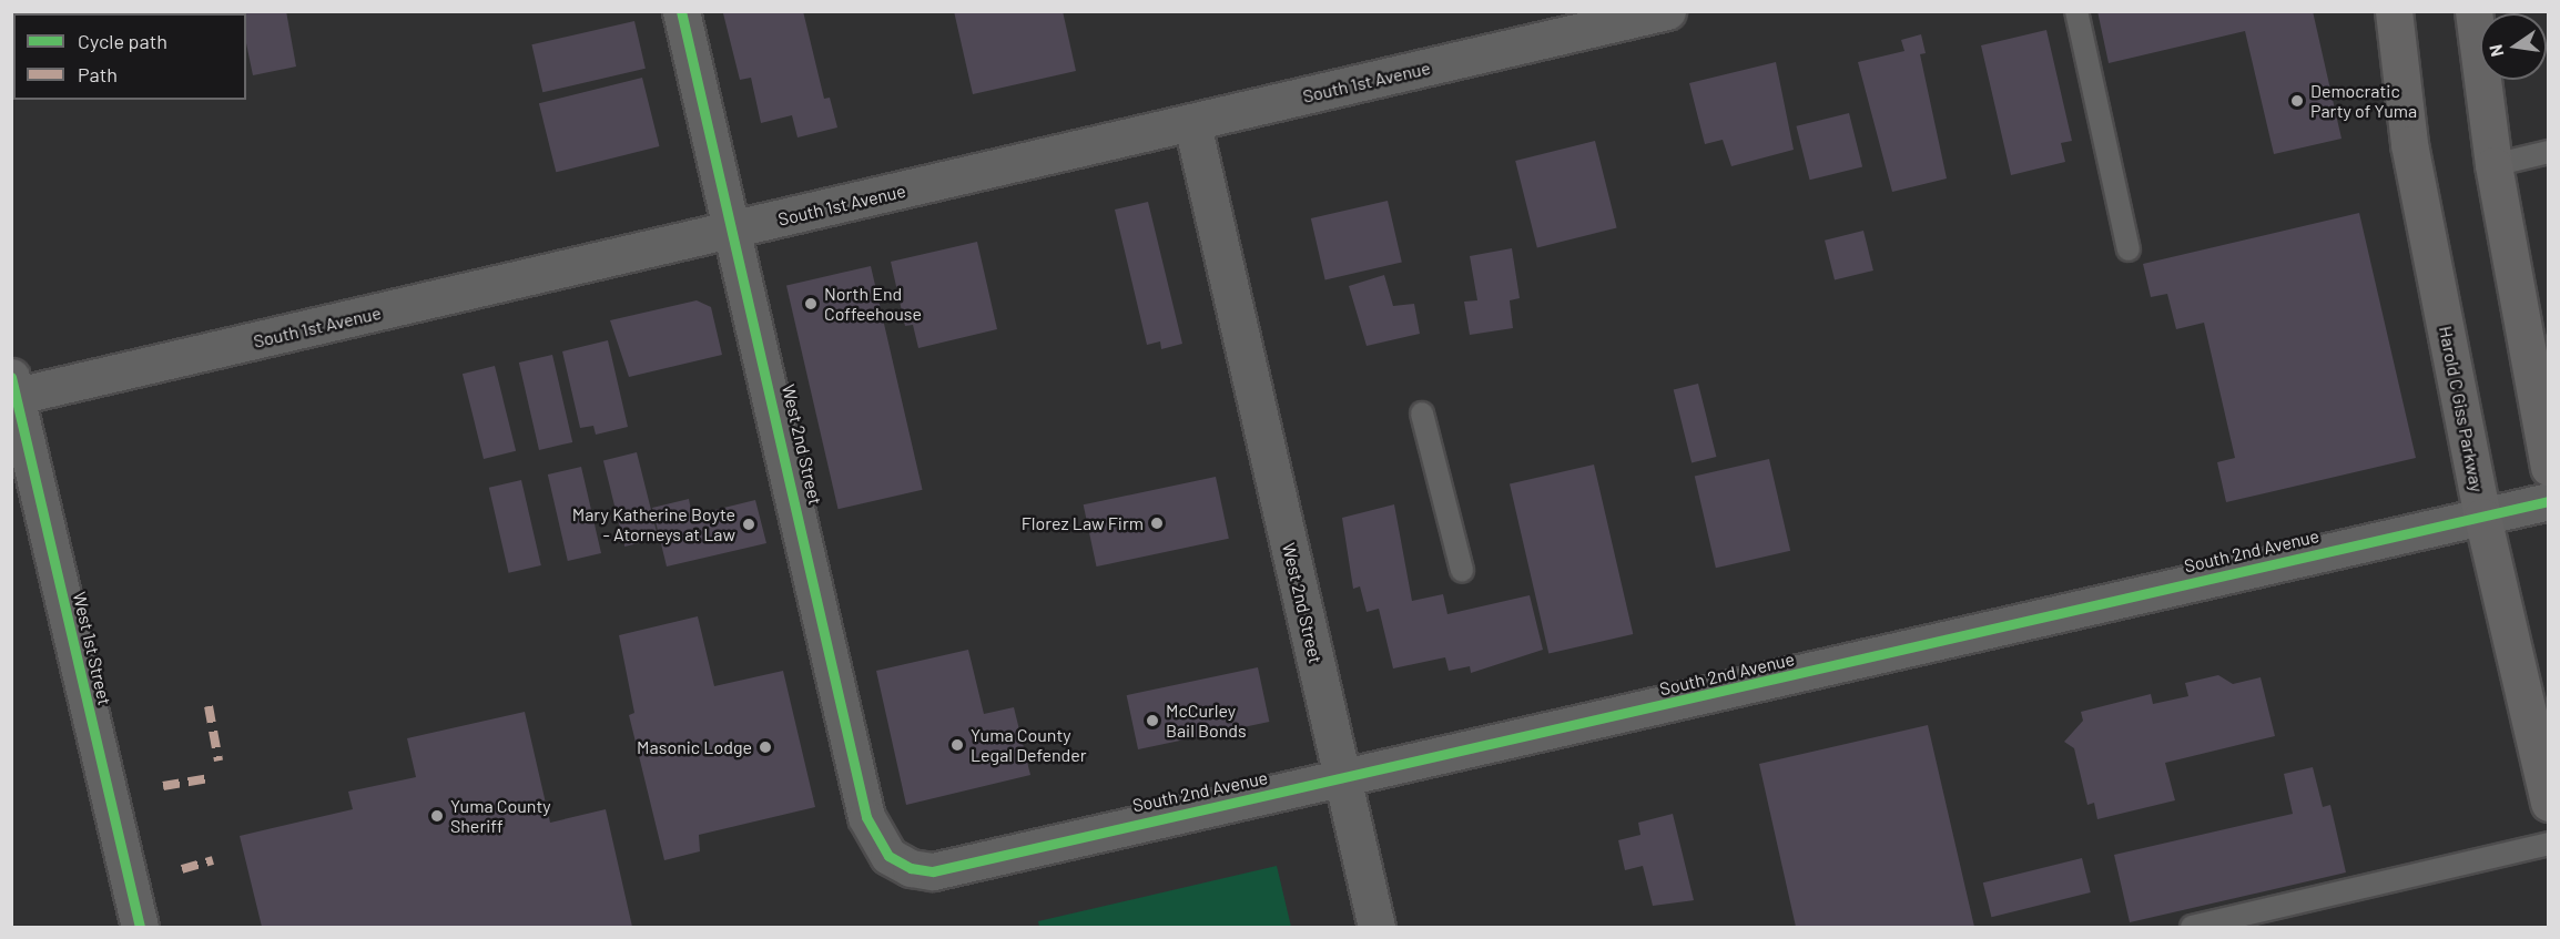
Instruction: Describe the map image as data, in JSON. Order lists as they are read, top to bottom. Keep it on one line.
{"streets":{"main road":["Harold C Giss Parkway"],"street":["South 1st Avenue","West 2nd Street","South 2nd Avenue","West 1st Street"]},"crossings":[["South 1st Avenue","West 2nd Street"],["South 1st Avenue","West 1st Street"],["Harold C Giss Parkway","South 2nd Avenue"],["West 2nd Street","South 2nd Avenue"]],"places":["Democratic Party of Yuma","North End Coffeehouse","Florez Law Firm","Mary Katherine Boyte - Atorneys at Law","McCurley Bail Bonds","Yuma County Legal Defender","Masonic Lodge","Yuma County Sheriff"],"legend":["Cycle path","Path"],"north":"left"}
